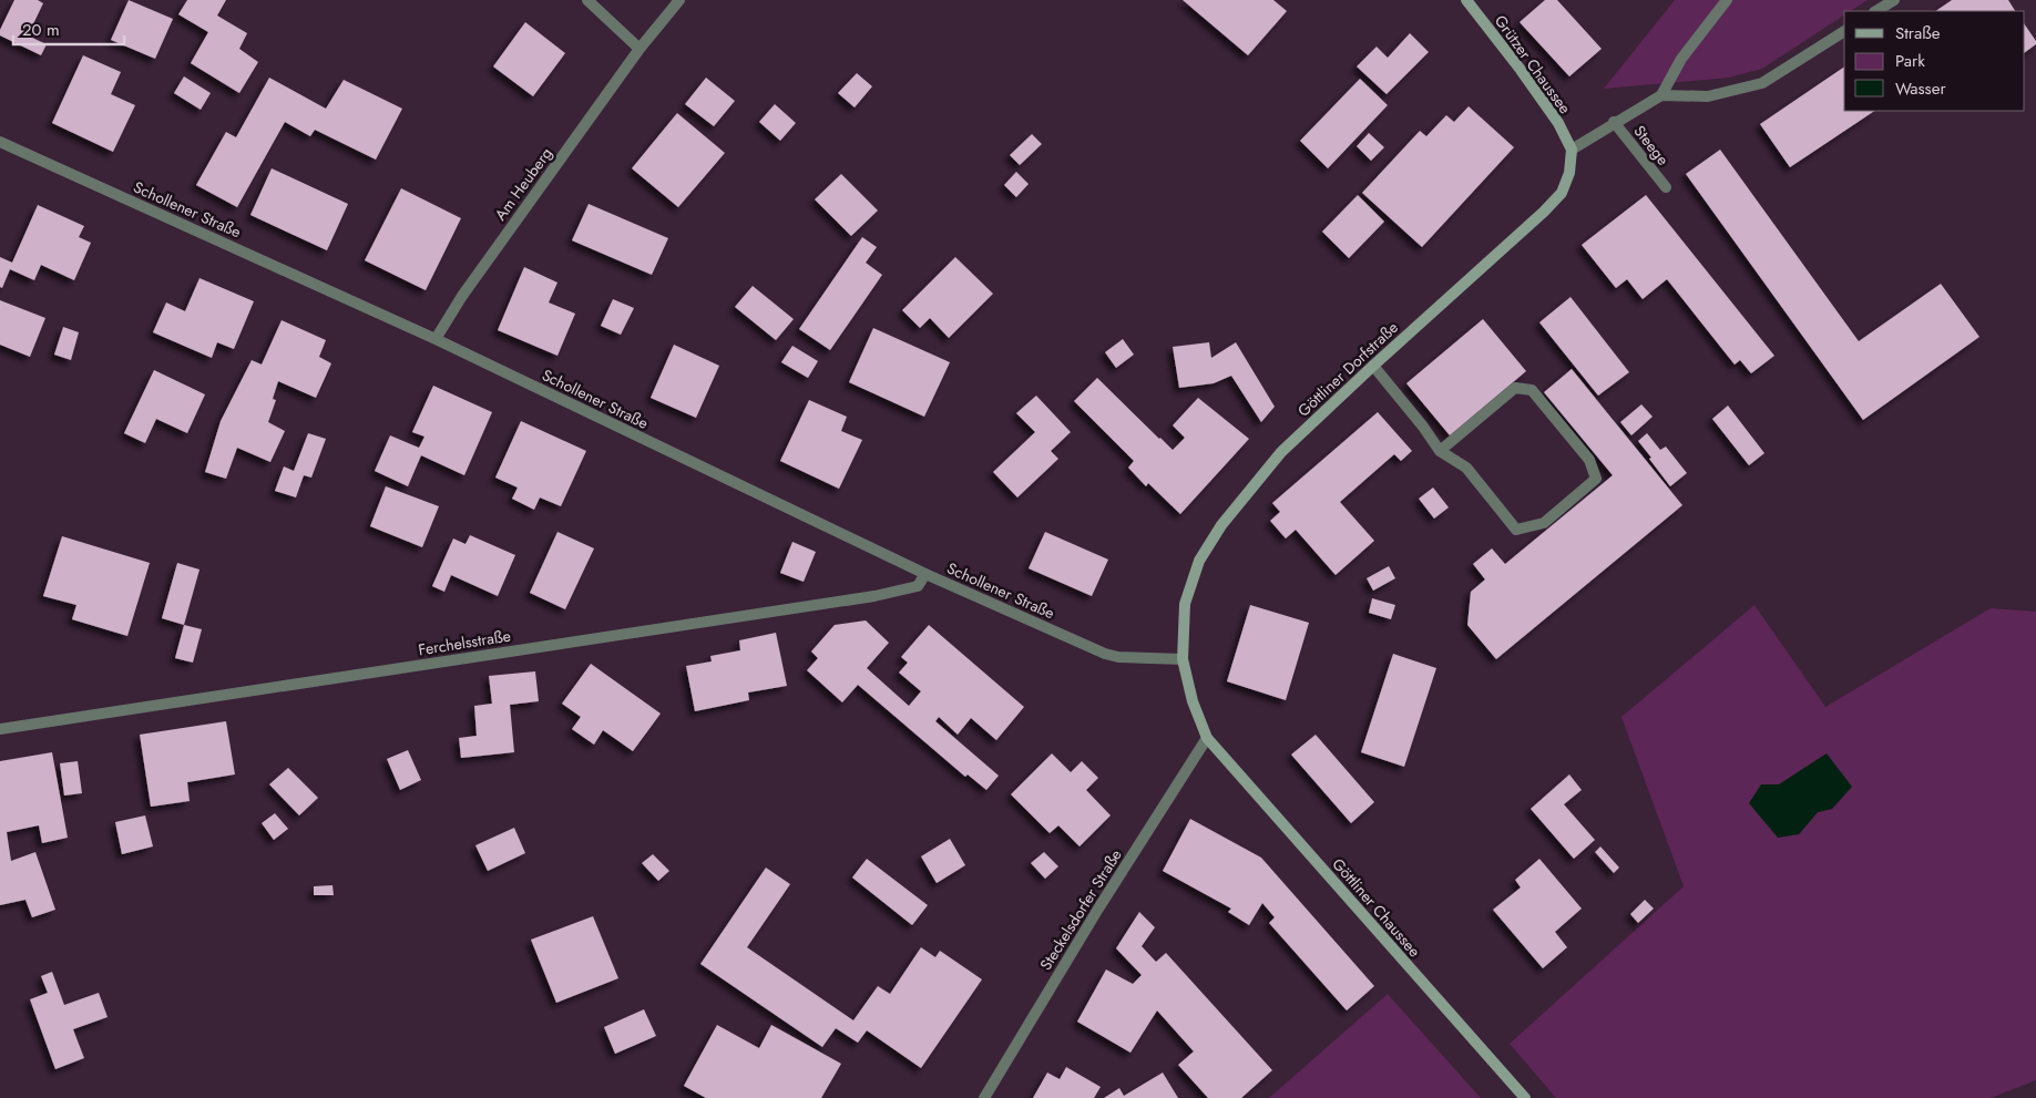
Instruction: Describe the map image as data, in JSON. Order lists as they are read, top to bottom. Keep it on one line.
{"streets":{"street":["Grützer Chaussee","Steege","Am Heuberg","Schollener Straße","Göttliner Dorfstraße","Ferchelsstraße","Göttliner Chaussee","Steckelsdorfer Straße"]},"crossings":[["Grützer Chaussee","Göttliner Dorfstraße"],["Am Heuberg","Schollener Straße"],["Schollener Straße","Göttliner Dorfstraße"],["Schollener Straße","Ferchelsstraße"],["Göttliner Dorfstraße","Göttliner Chaussee"],["Göttliner Dorfstraße","Steckelsdorfer Straße"],["Göttliner Chaussee","Steckelsdorfer Straße"]],"legend":["Straße","Park","Wasser"],"scale_bar":"20 m"}
